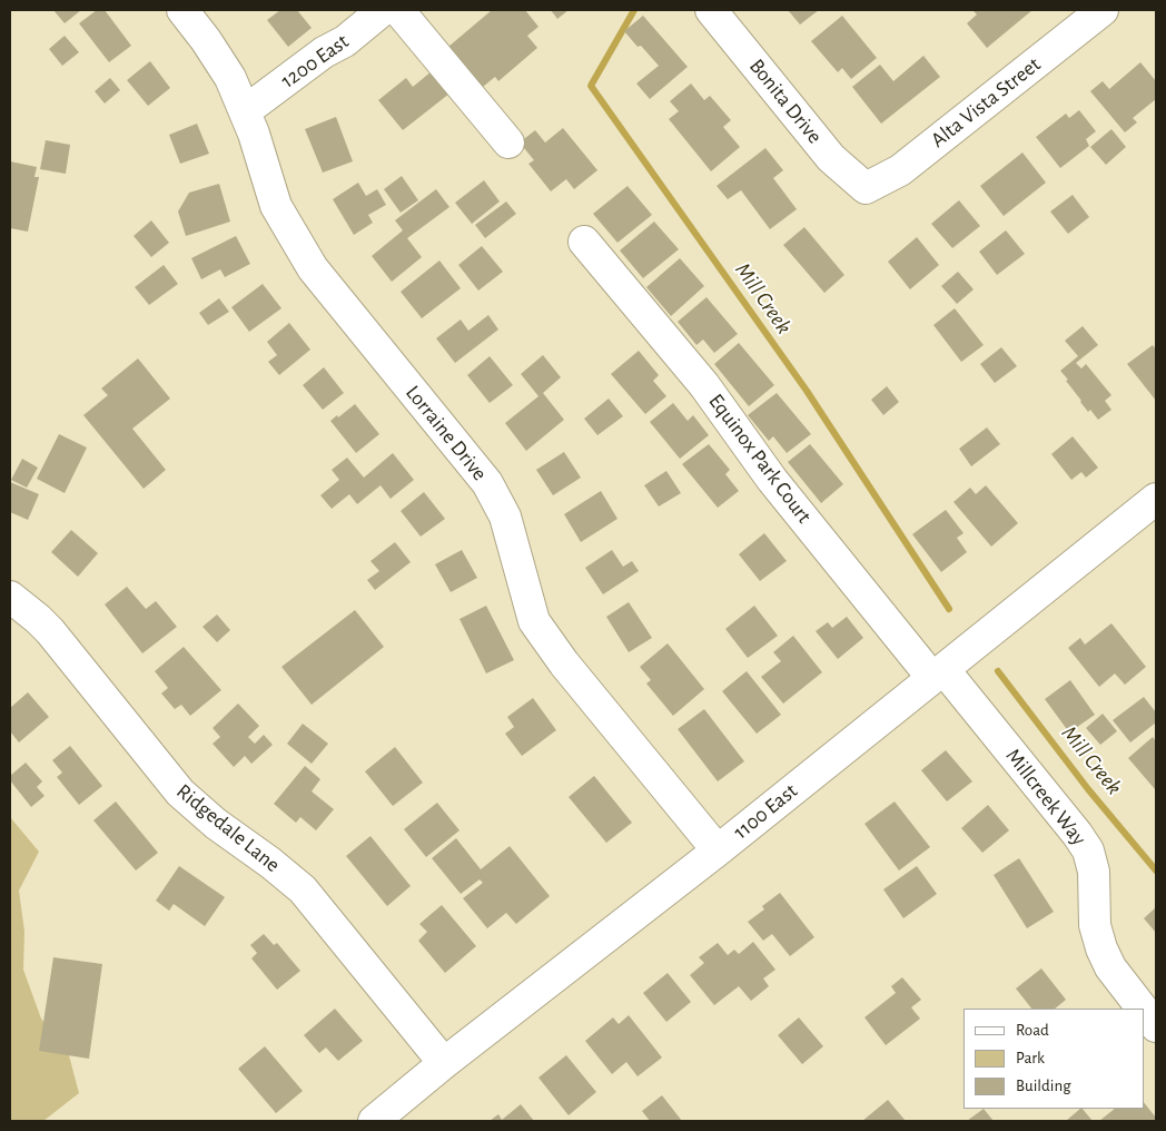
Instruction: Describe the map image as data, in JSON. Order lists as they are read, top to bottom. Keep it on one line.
{"streets":{"street":["1200 East","Bonita Drive","Alta Vista Street","Lorraine Drive","Equinox Park Court","Millcreek Way","1100 East","Ridgedale Lane"]},"crossings":[["1200 East","Lorraine Drive"],["Bonita Drive","Alta Vista Street"],["Lorraine Drive","1100 East"],["Equinox Park Court","Millcreek Way"],["Equinox Park Court","1100 East"],["Millcreek Way","1100 East"],["1100 East","Ridgedale Lane"]],"water":["Mill Creek"],"legend":["Road","Park","Building"]}
